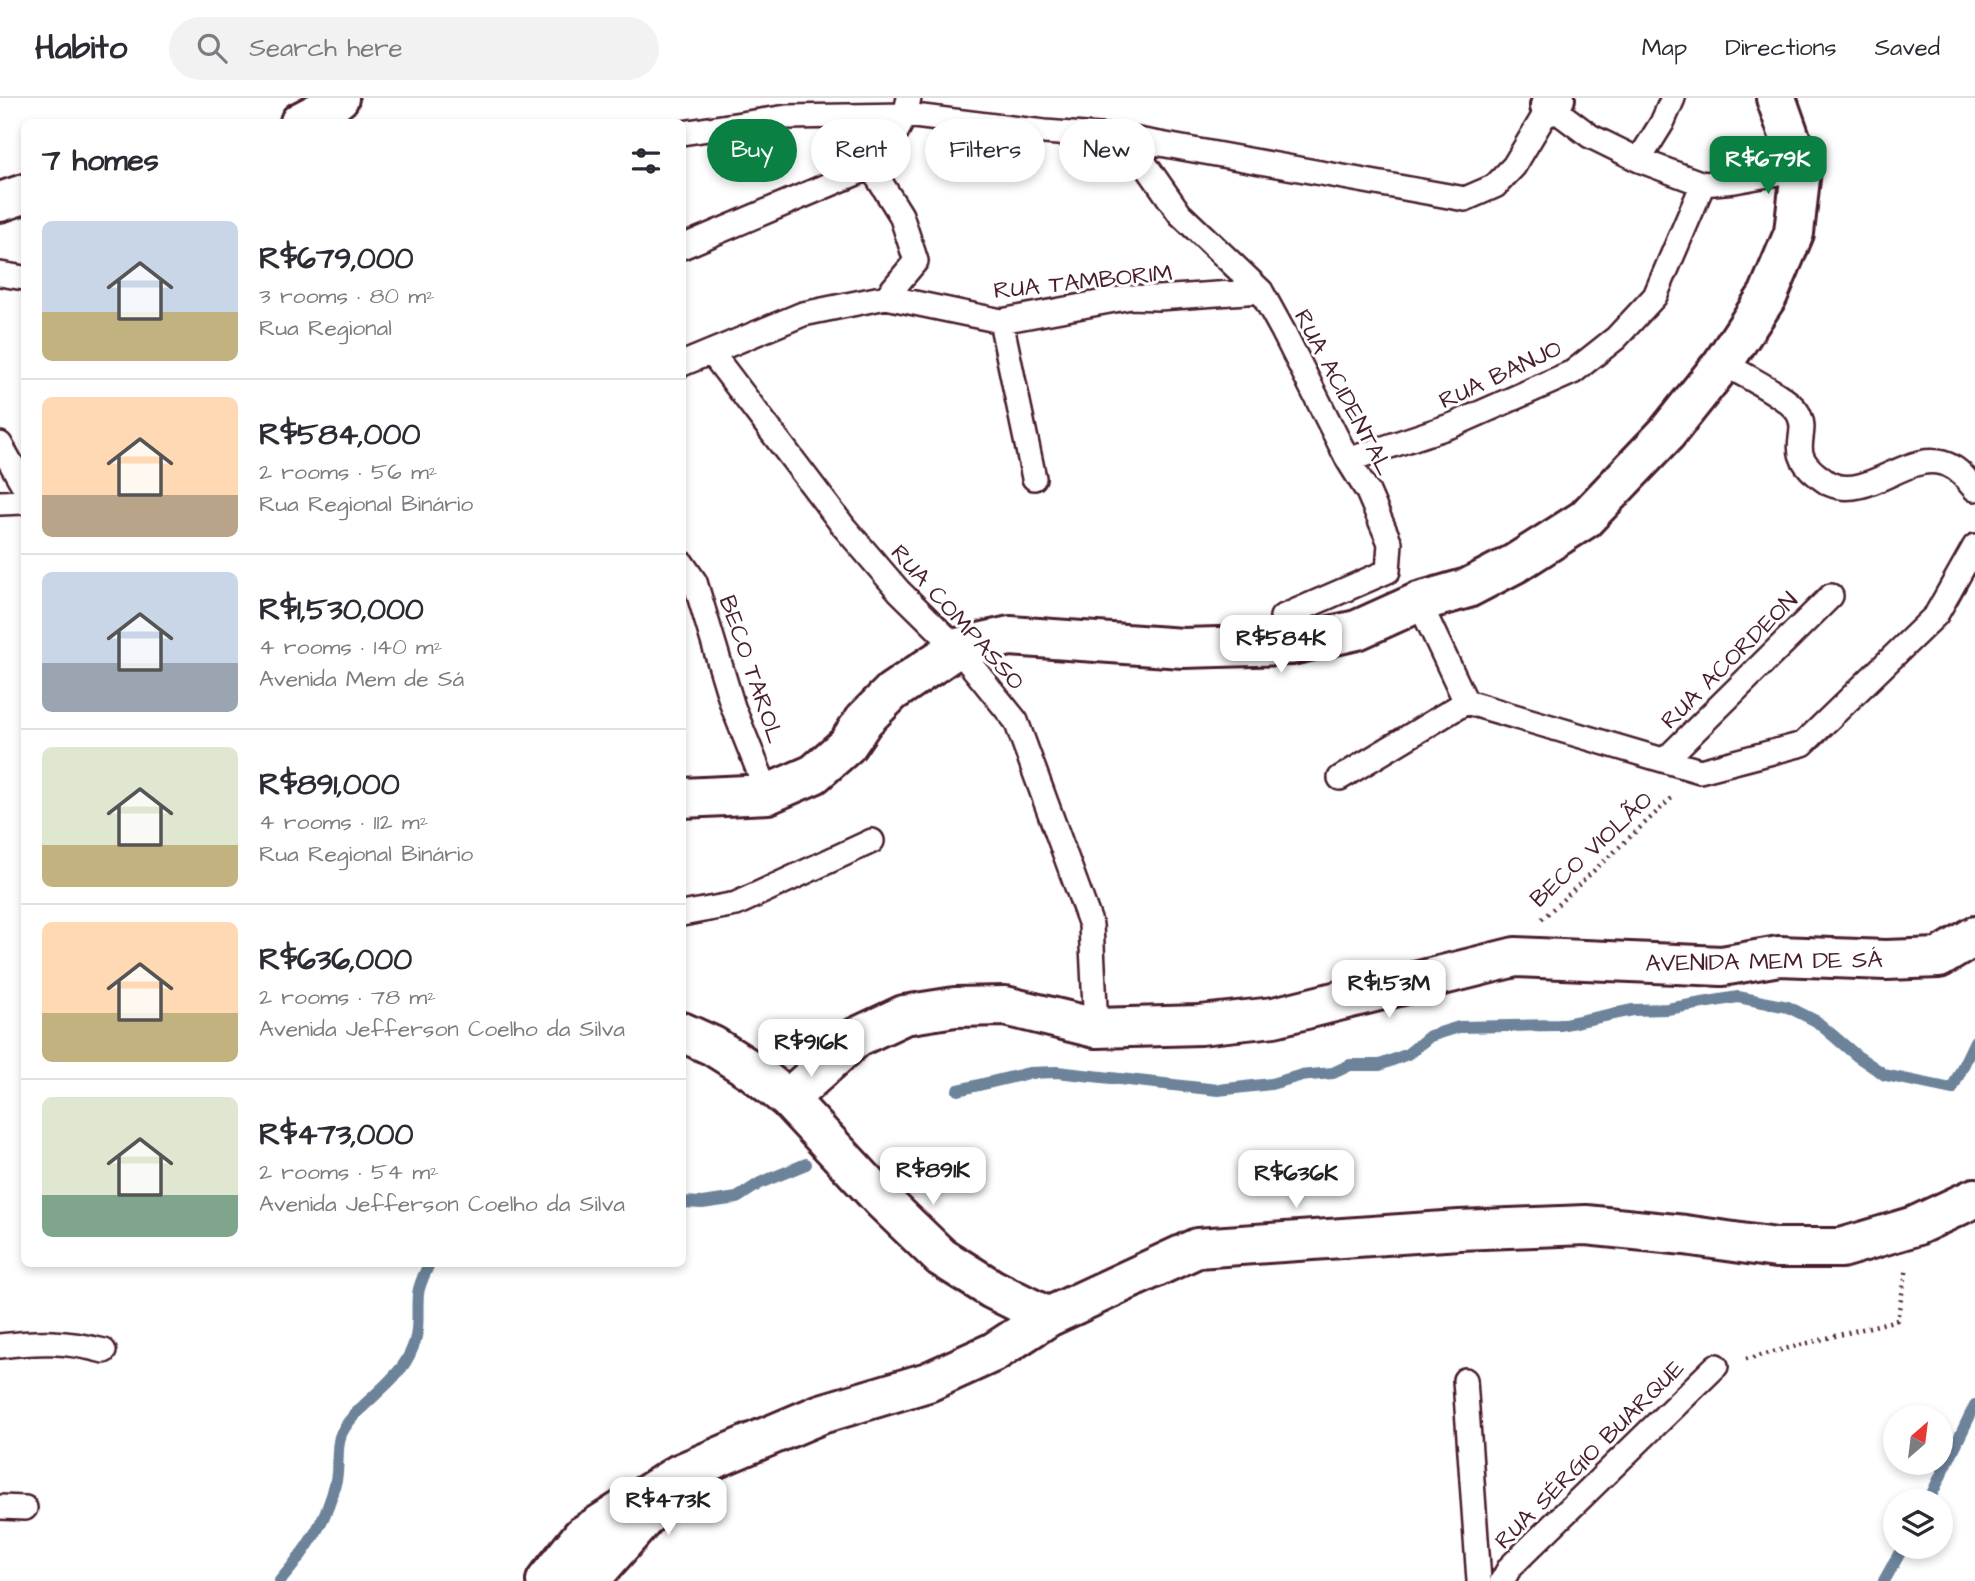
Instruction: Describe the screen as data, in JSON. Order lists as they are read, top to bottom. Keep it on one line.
{"streets":{"street":["AVENIDA MEM DE SÁ"],"lane":["RUA TAMBORIM","RUA BANJO","RUA ACIDENTAL","RUA COMPASSO","RUA ACORDEON","BECO TAROL","RUA SÉRGIO BUARQUE"],"path":["BECO VIOLÃO"]},"crossings":[["RUA TAMBORIM","RUA ACIDENTAL"],["RUA TAMBORIM","RUA COMPASSO"],["RUA BANJO","RUA ACIDENTAL"],["RUA COMPASSO","AVENIDA MEM DE SÁ"],["BECO VIOLÃO","AVENIDA MEM DE SÁ"]],"north":"top right","page":{"header":"Habito","search":"Search here","nav":["Map","Directions","Saved"],"chip":["Buy","Rent","Filters","New"],"heading":"7 homes","price":["R$679K","R$584K","R$1.53M","R$916K","R$891K","R$636K","R$473K"],"list":[{"name":"R$679,000","note":"3 rooms · 80 m² · Rua Regional"},{"name":"R$584,000","note":"2 rooms · 56 m² · Rua Regional Binário"},{"name":"R$1,530,000","note":"4 rooms · 140 m² · Avenida Mem de Sá"},{"name":"R$891,000","note":"4 rooms · 112 m² · Rua Regional Binário"},{"name":"R$636,000","note":"2 rooms · 78 m² · Avenida Jefferson Coelho da Silva"},{"name":"R$473,000","note":"2 rooms · 54 m² · Avenida Jefferson Coelho da Silva"}]}}
